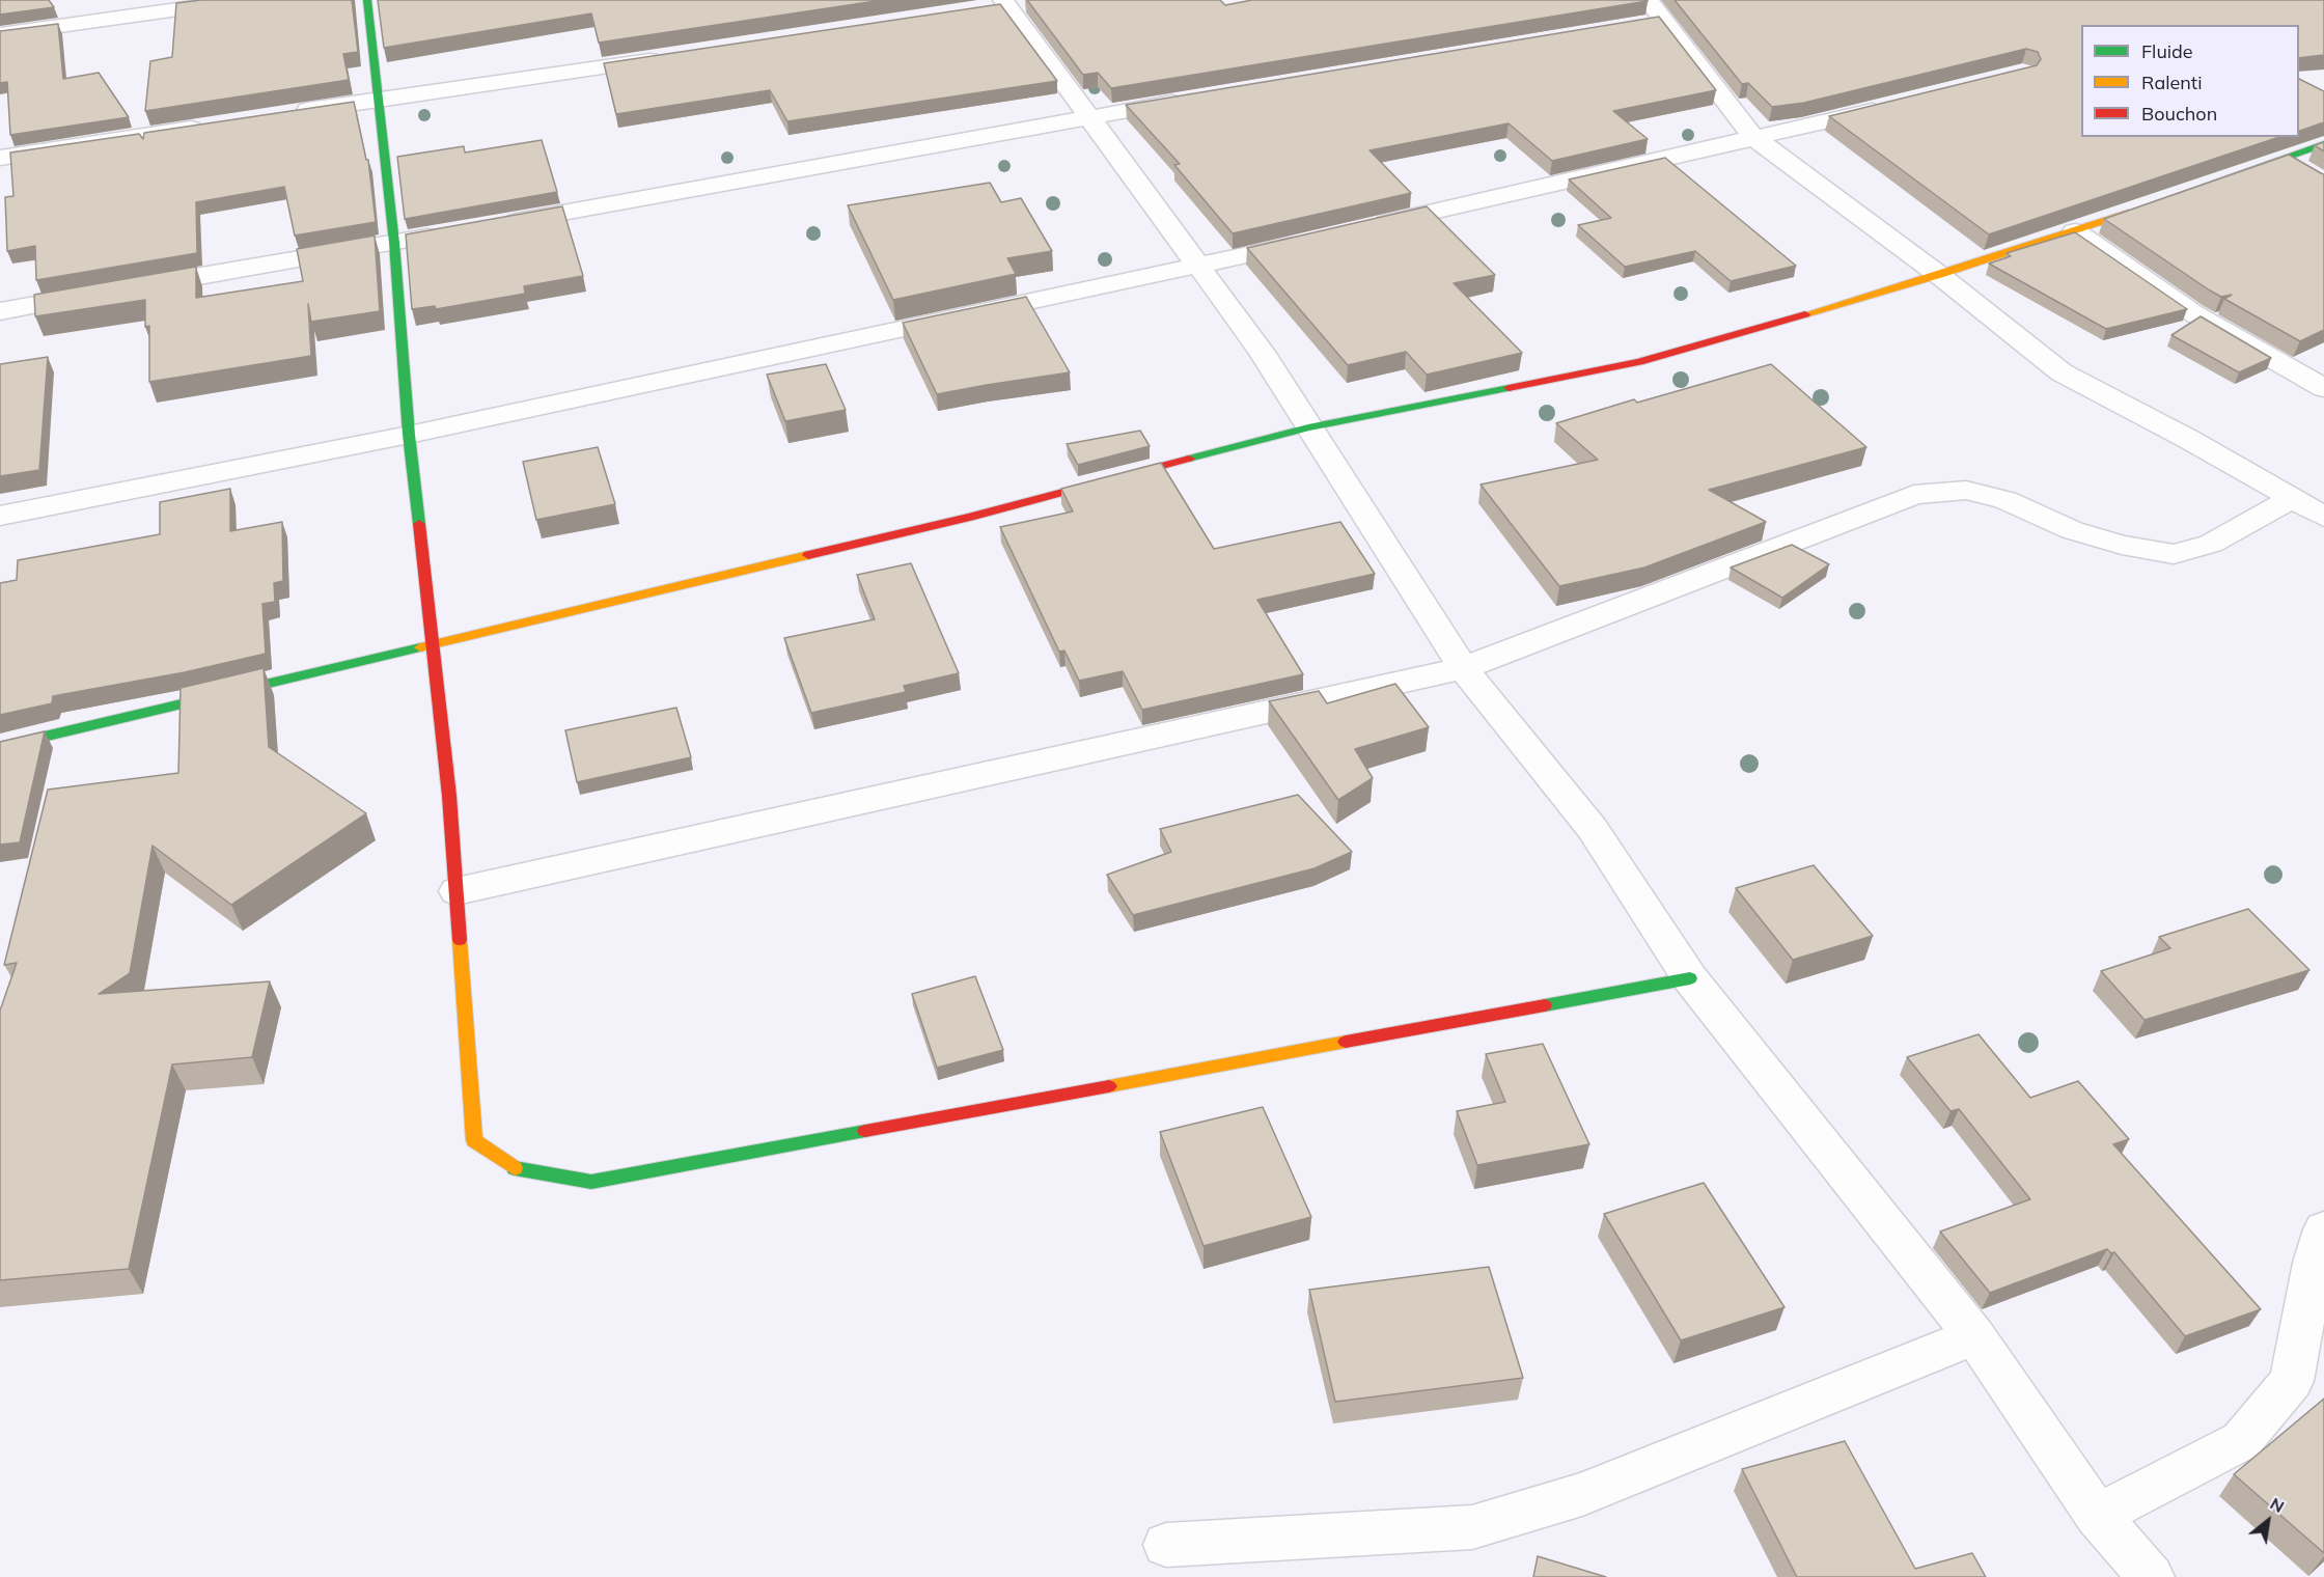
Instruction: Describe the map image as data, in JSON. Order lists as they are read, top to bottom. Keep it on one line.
{"legend":["Fluide","Ralenti","Bouchon"],"north":"top right"}
